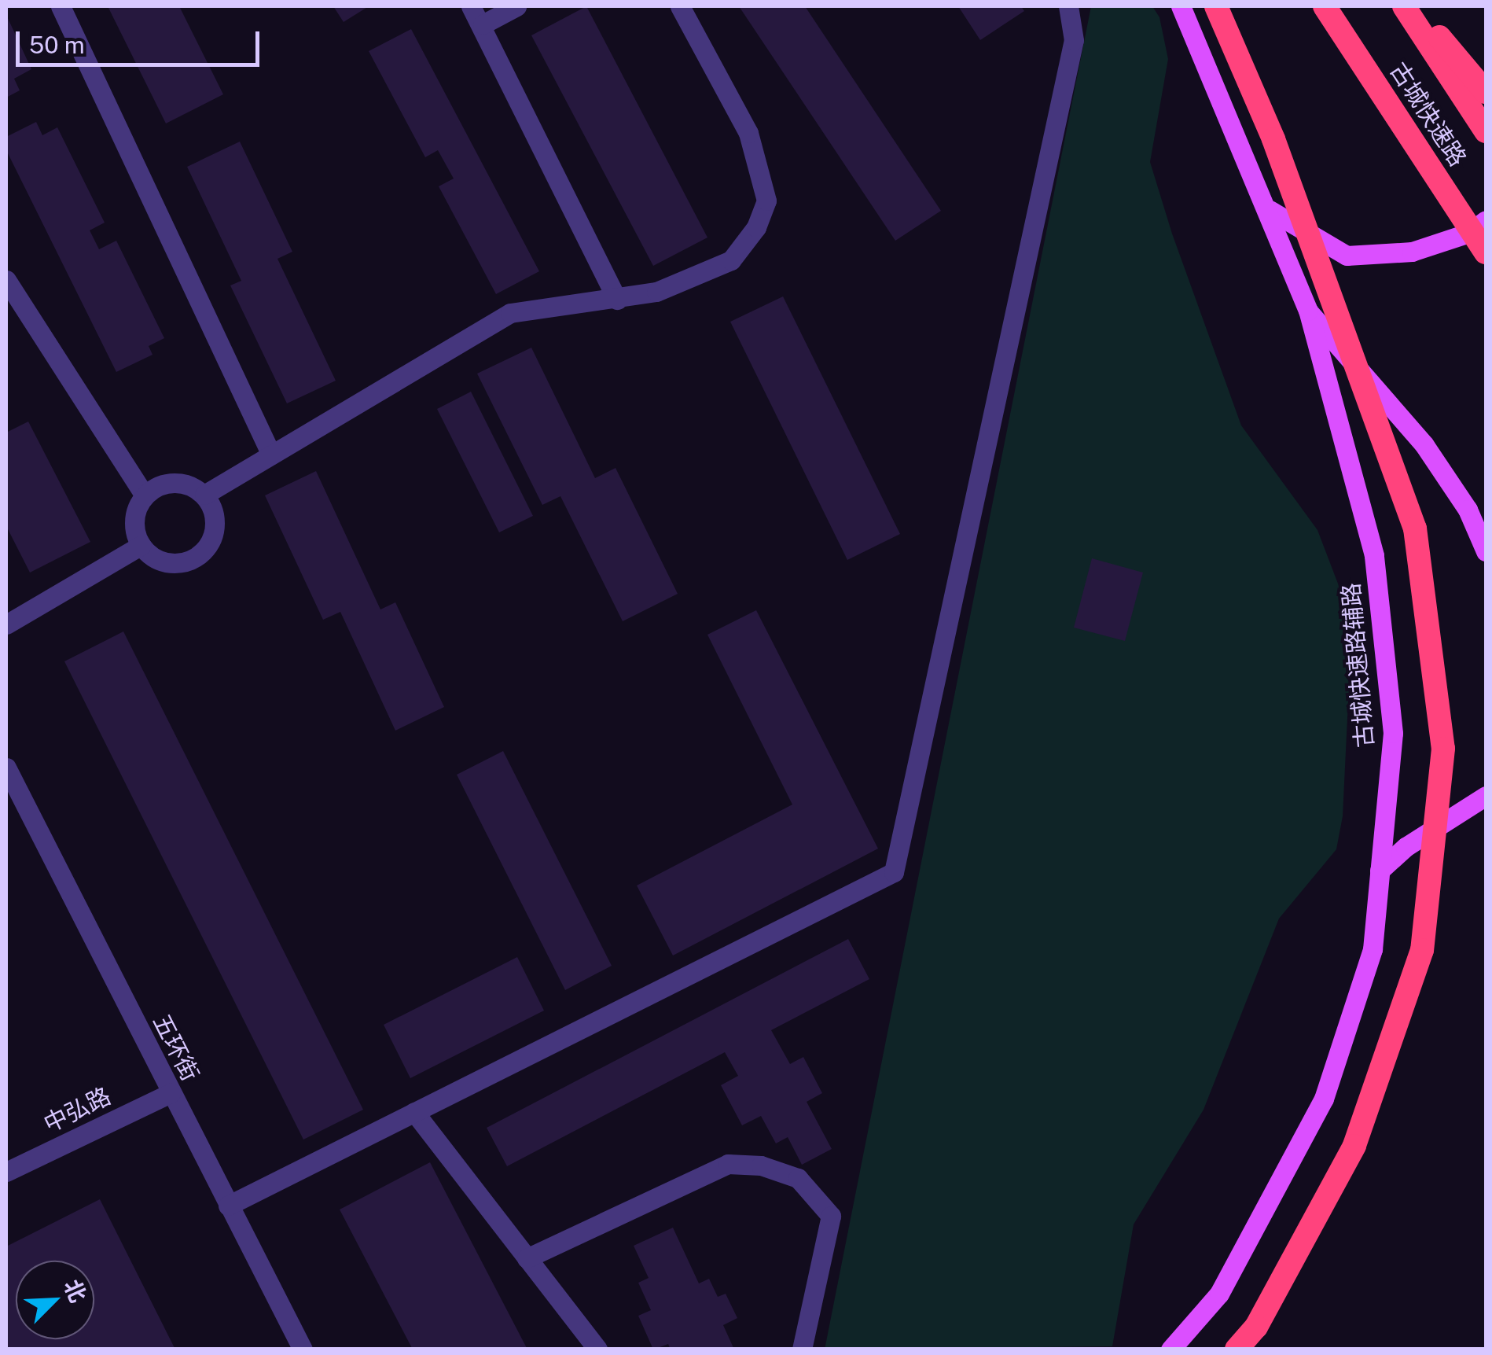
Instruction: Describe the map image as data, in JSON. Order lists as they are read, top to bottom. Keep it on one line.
{"streets":{"highway":["古城快速路"],"main road":["古城快速路辅路"],"street":["五环街","中弘路"]},"crossings":[["五环街","中弘路"]],"scale_bar":"50 m","north":"top right"}
